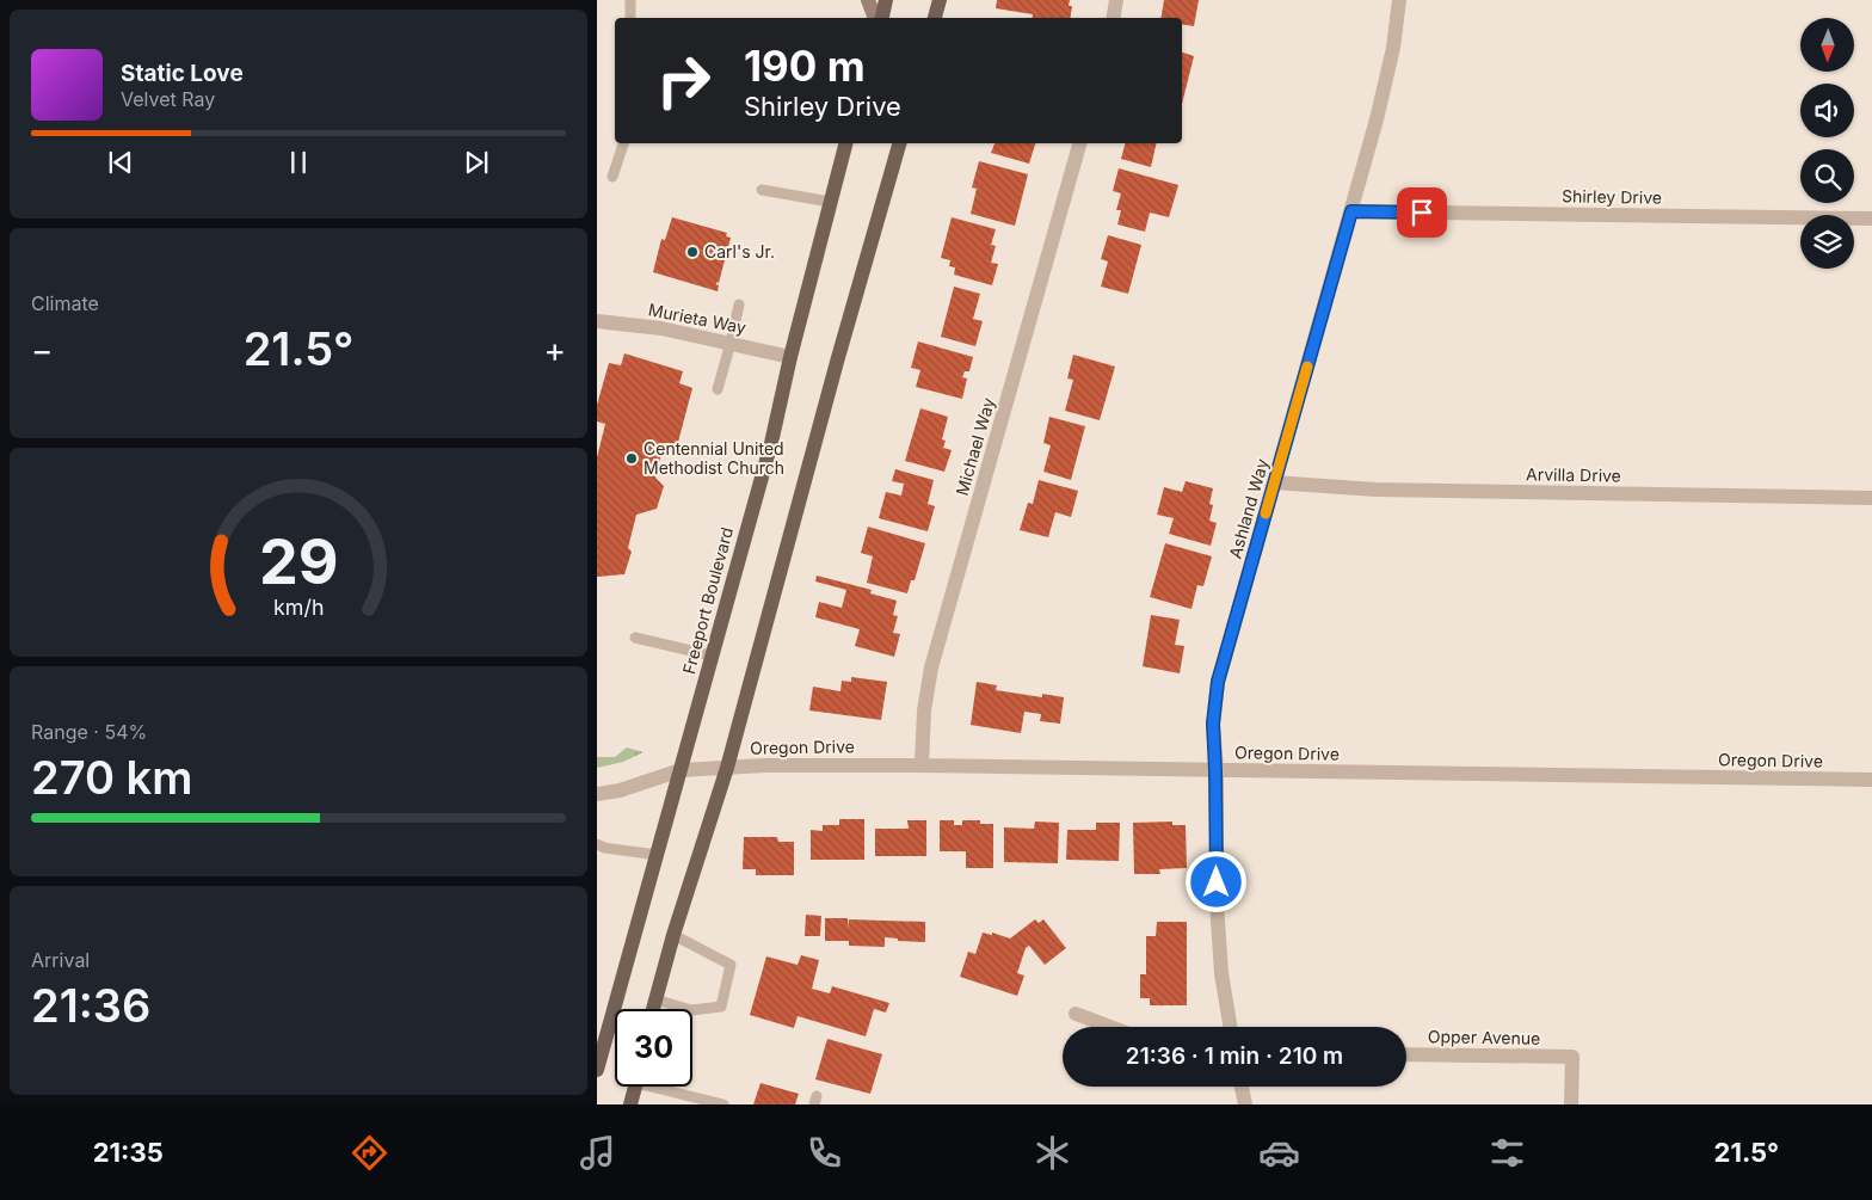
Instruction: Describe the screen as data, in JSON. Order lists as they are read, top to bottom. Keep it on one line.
{"streets":{"main road":["Freeport Boulevard"],"street":["Shirley Drive","Murieta Way","Michael Way","Arvilla Drive","Ashland Way","Oregon Drive","Opper Avenue"]},"crossings":[["Shirley Drive","Ashland Way"],["Murieta Way","Freeport Boulevard"],["Michael Way","Oregon Drive"],["Arvilla Drive","Ashland Way"],["Ashland Way","Oregon Drive"],["Freeport Boulevard","Oregon Drive"]],"places":["Carl's Jr.","Centennial United Methodist Church"],"north":"bottom","page":{"turn":["190 m","Shirley Drive"],"song":["Static Love","Velvet Ray"],"tile":["Climate",["Range · 54%","270 km"],["Arrival","21:36"]],"heat":["−","21.5°","+"],"limit":"30","trip":"21:36 · 1 min · 210 m","tabs":["21:35","21.5°"],"gauge":["29","km/h"]}}
